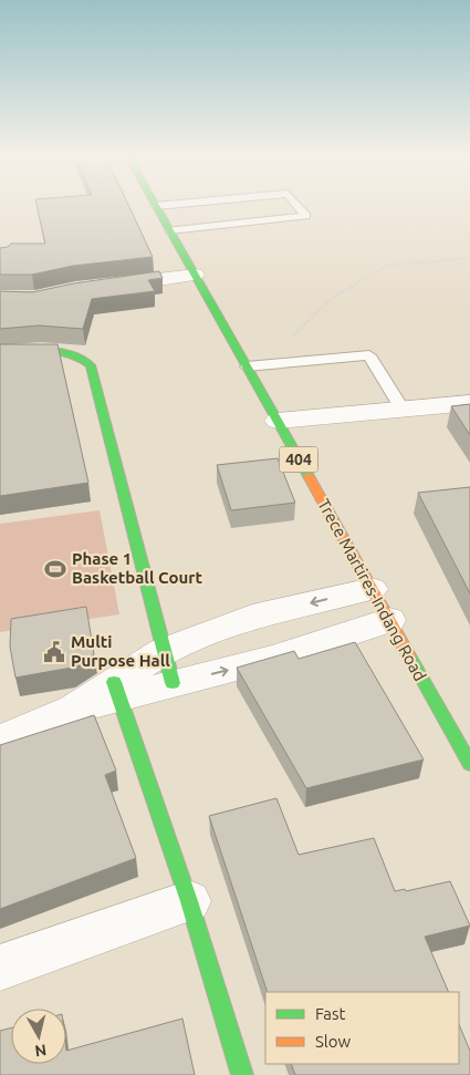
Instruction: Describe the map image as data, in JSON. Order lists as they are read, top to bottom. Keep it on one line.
{"streets":{"main road":["404","Trece Martires-Indang Road"]},"places":{"sports":["Phase 1 Basketball Court"],"public building":["Multi Purpose Hall"]},"legend":["Fast","Slow"],"north":"bottom"}
